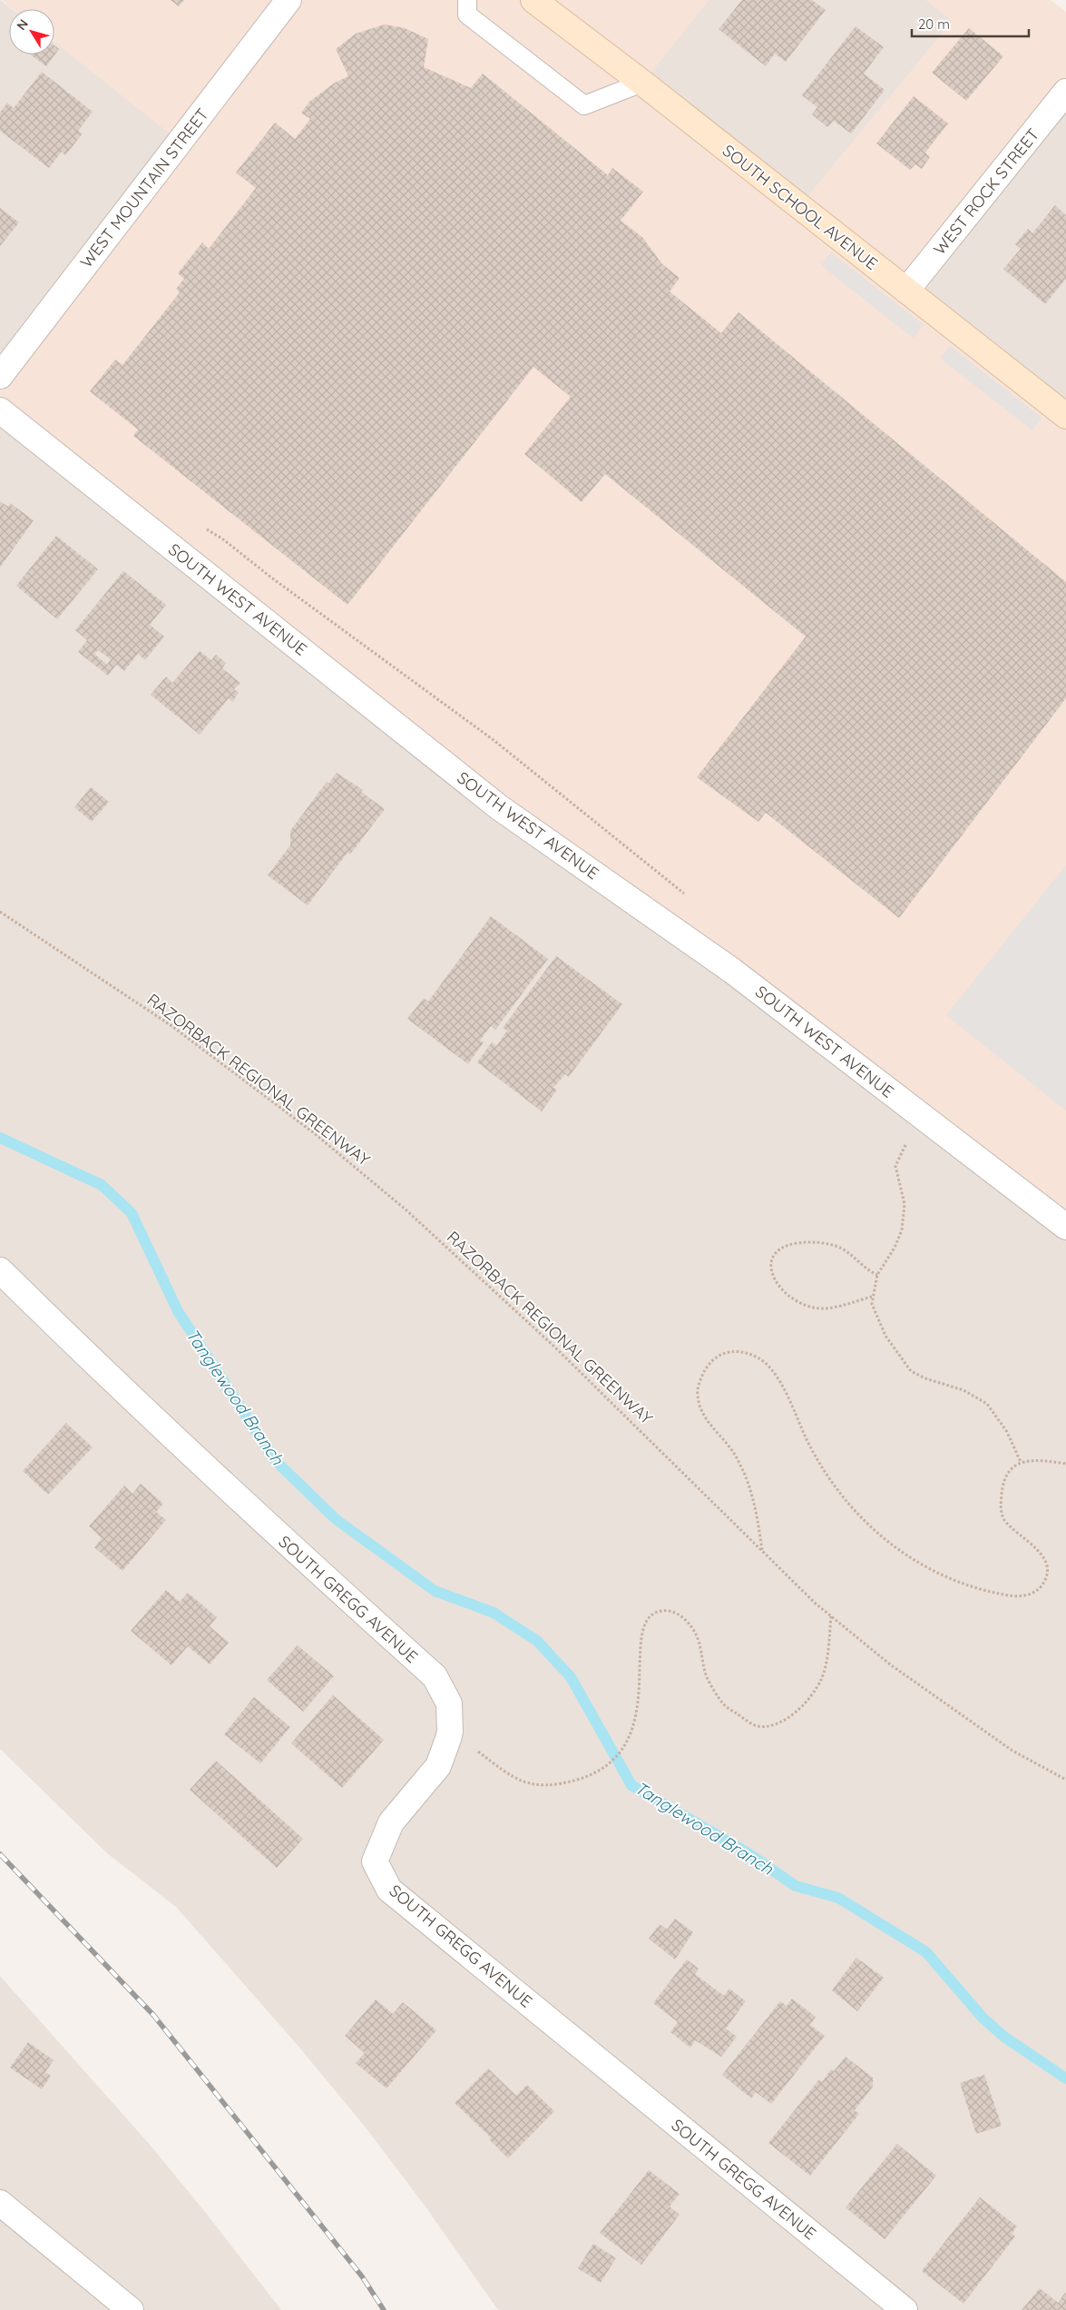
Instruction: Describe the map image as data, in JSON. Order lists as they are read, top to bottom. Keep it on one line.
{"streets":{"street":["WEST MOUNTAIN STREET","WEST ROCK STREET","SOUTH SCHOOL AVENUE","SOUTH WEST AVENUE","SOUTH GREGG AVENUE"],"path":["RAZORBACK REGIONAL GREENWAY"]},"crossings":[["WEST ROCK STREET","SOUTH SCHOOL AVENUE"]],"water":["Tanglewood Branch"],"scale_bar":"20 m","north":"top left"}
